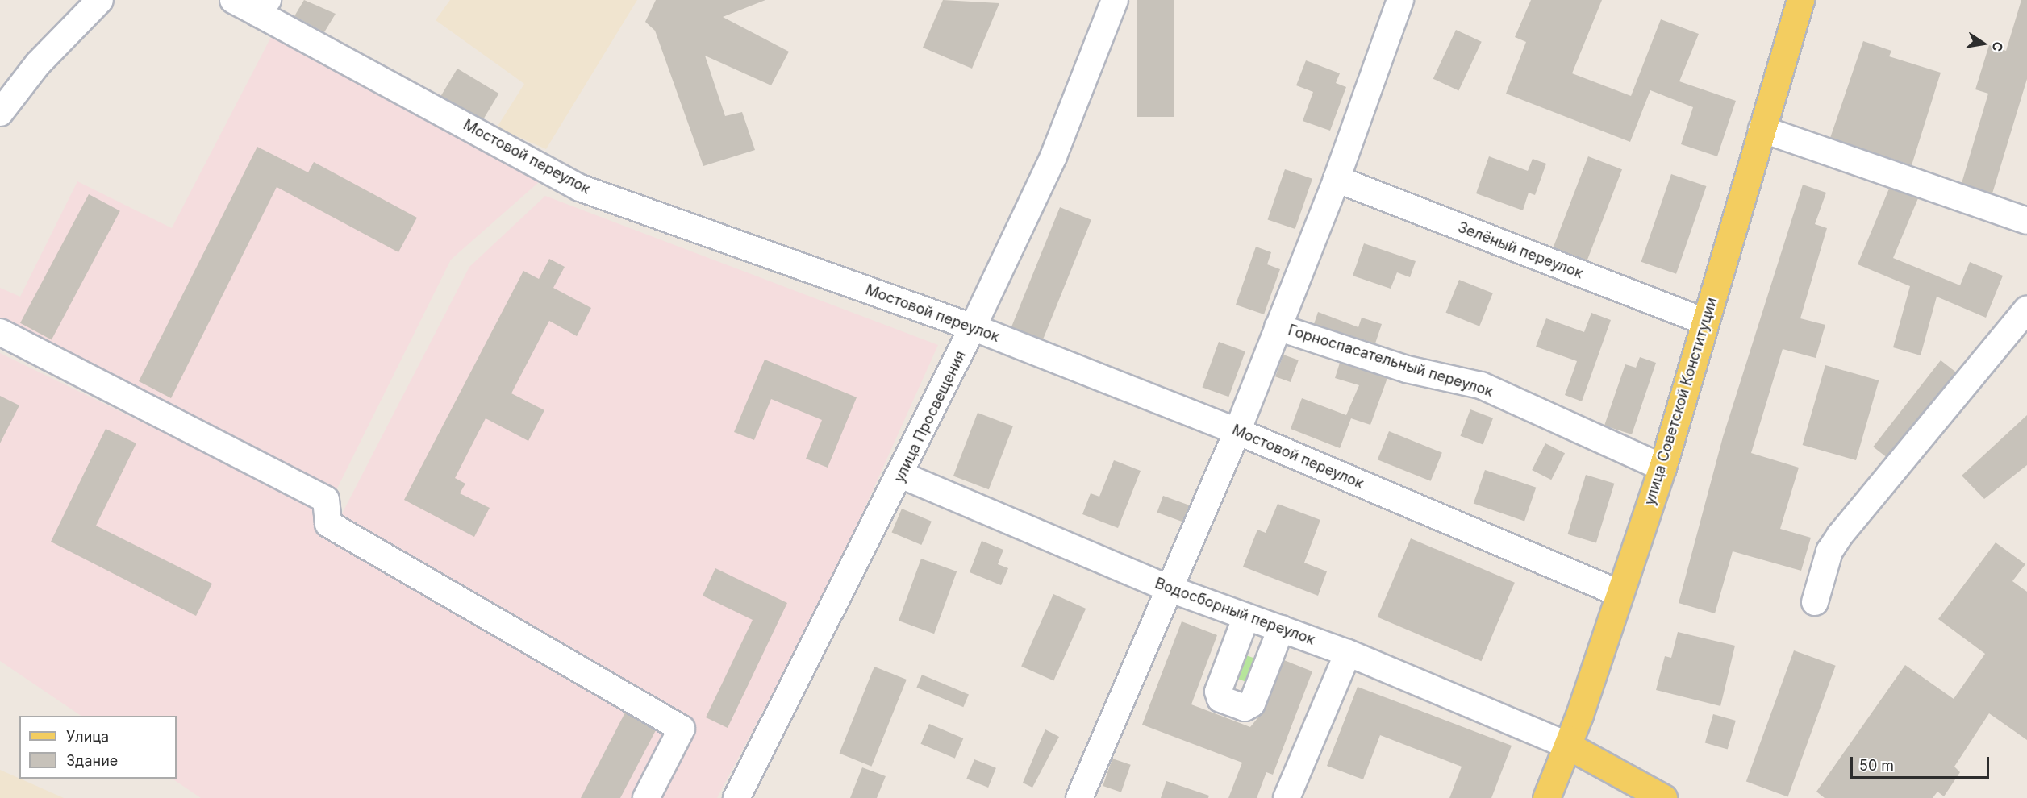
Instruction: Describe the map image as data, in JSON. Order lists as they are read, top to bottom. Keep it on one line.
{"streets":{"main road":["улица Советской Конституции"],"street":["Мостовой переулок","Зелёный переулок","Горноспасательный переулок","улица Просвещения","Водосборный переулок"]},"crossings":[["Мостовой переулок","улица Советской Конституции"],["Мостовой переулок","улица Просвещения"],["Зелёный переулок","улица Советской Конституции"],["Горноспасательный переулок","улица Советской Конституции"],["улица Советской Конституции","Водосборный переулок"],["улица Просвещения","Водосборный переулок"]],"legend":["Улица","Здание"],"scale_bar":"50 m","north":"right"}
